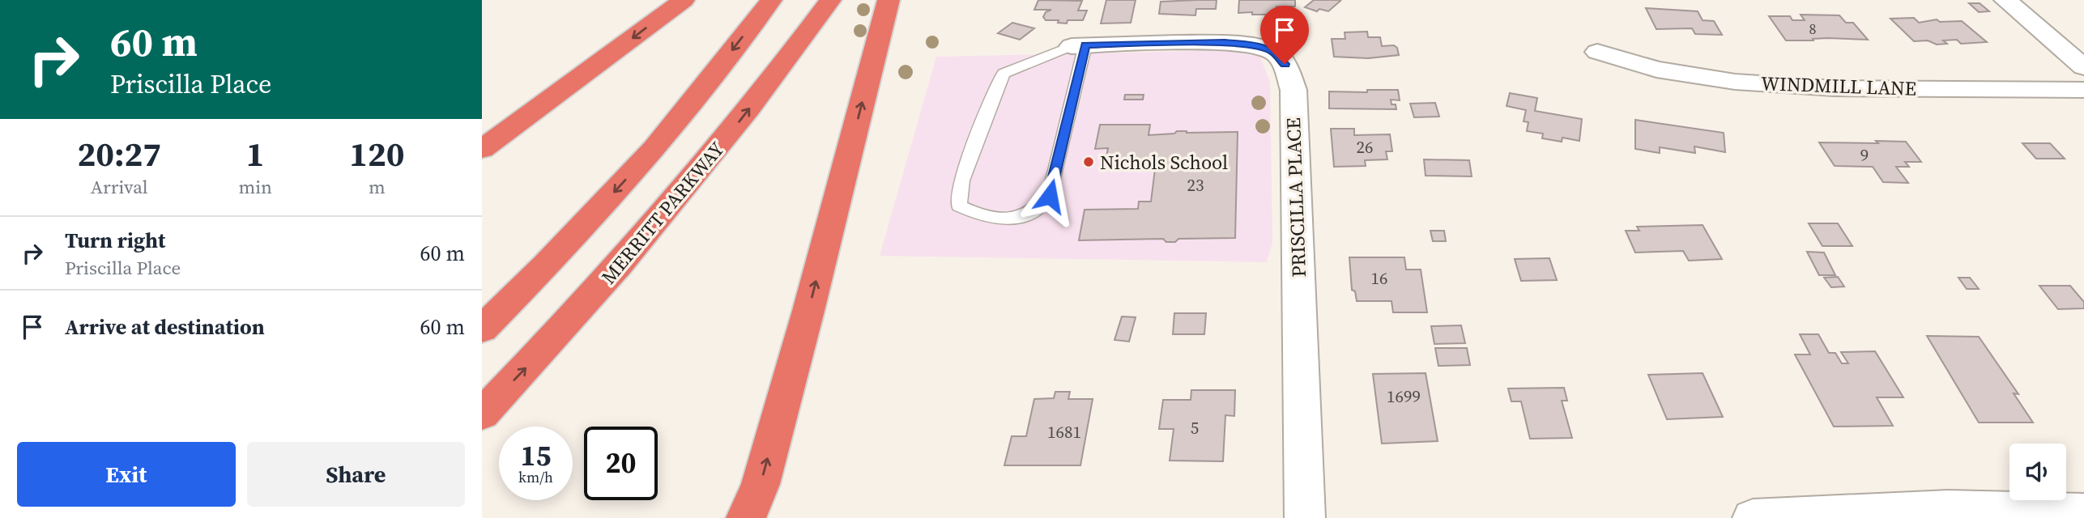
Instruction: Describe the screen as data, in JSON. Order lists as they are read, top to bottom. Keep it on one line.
{"streets":{"highway":["MERRITT PARKWAY"],"street":["WINDMILL LANE","PRISCILLA PLACE"]},"places":["Nichols School"],"house_numbers":["8","26","9","23","16","1699","5","1681"],"page":{"turn":["60 m","Priscilla Place"],"eta":["20:27","Arrival","1","min","120","m"],"list":[{"name":"Turn right","note":"Priscilla Place","value":"60 m"},{"name":"Arrive at destination","value":"60 m"}],"speed":"15 km/h","limit":"20","buttons":["Exit","Share"]}}
